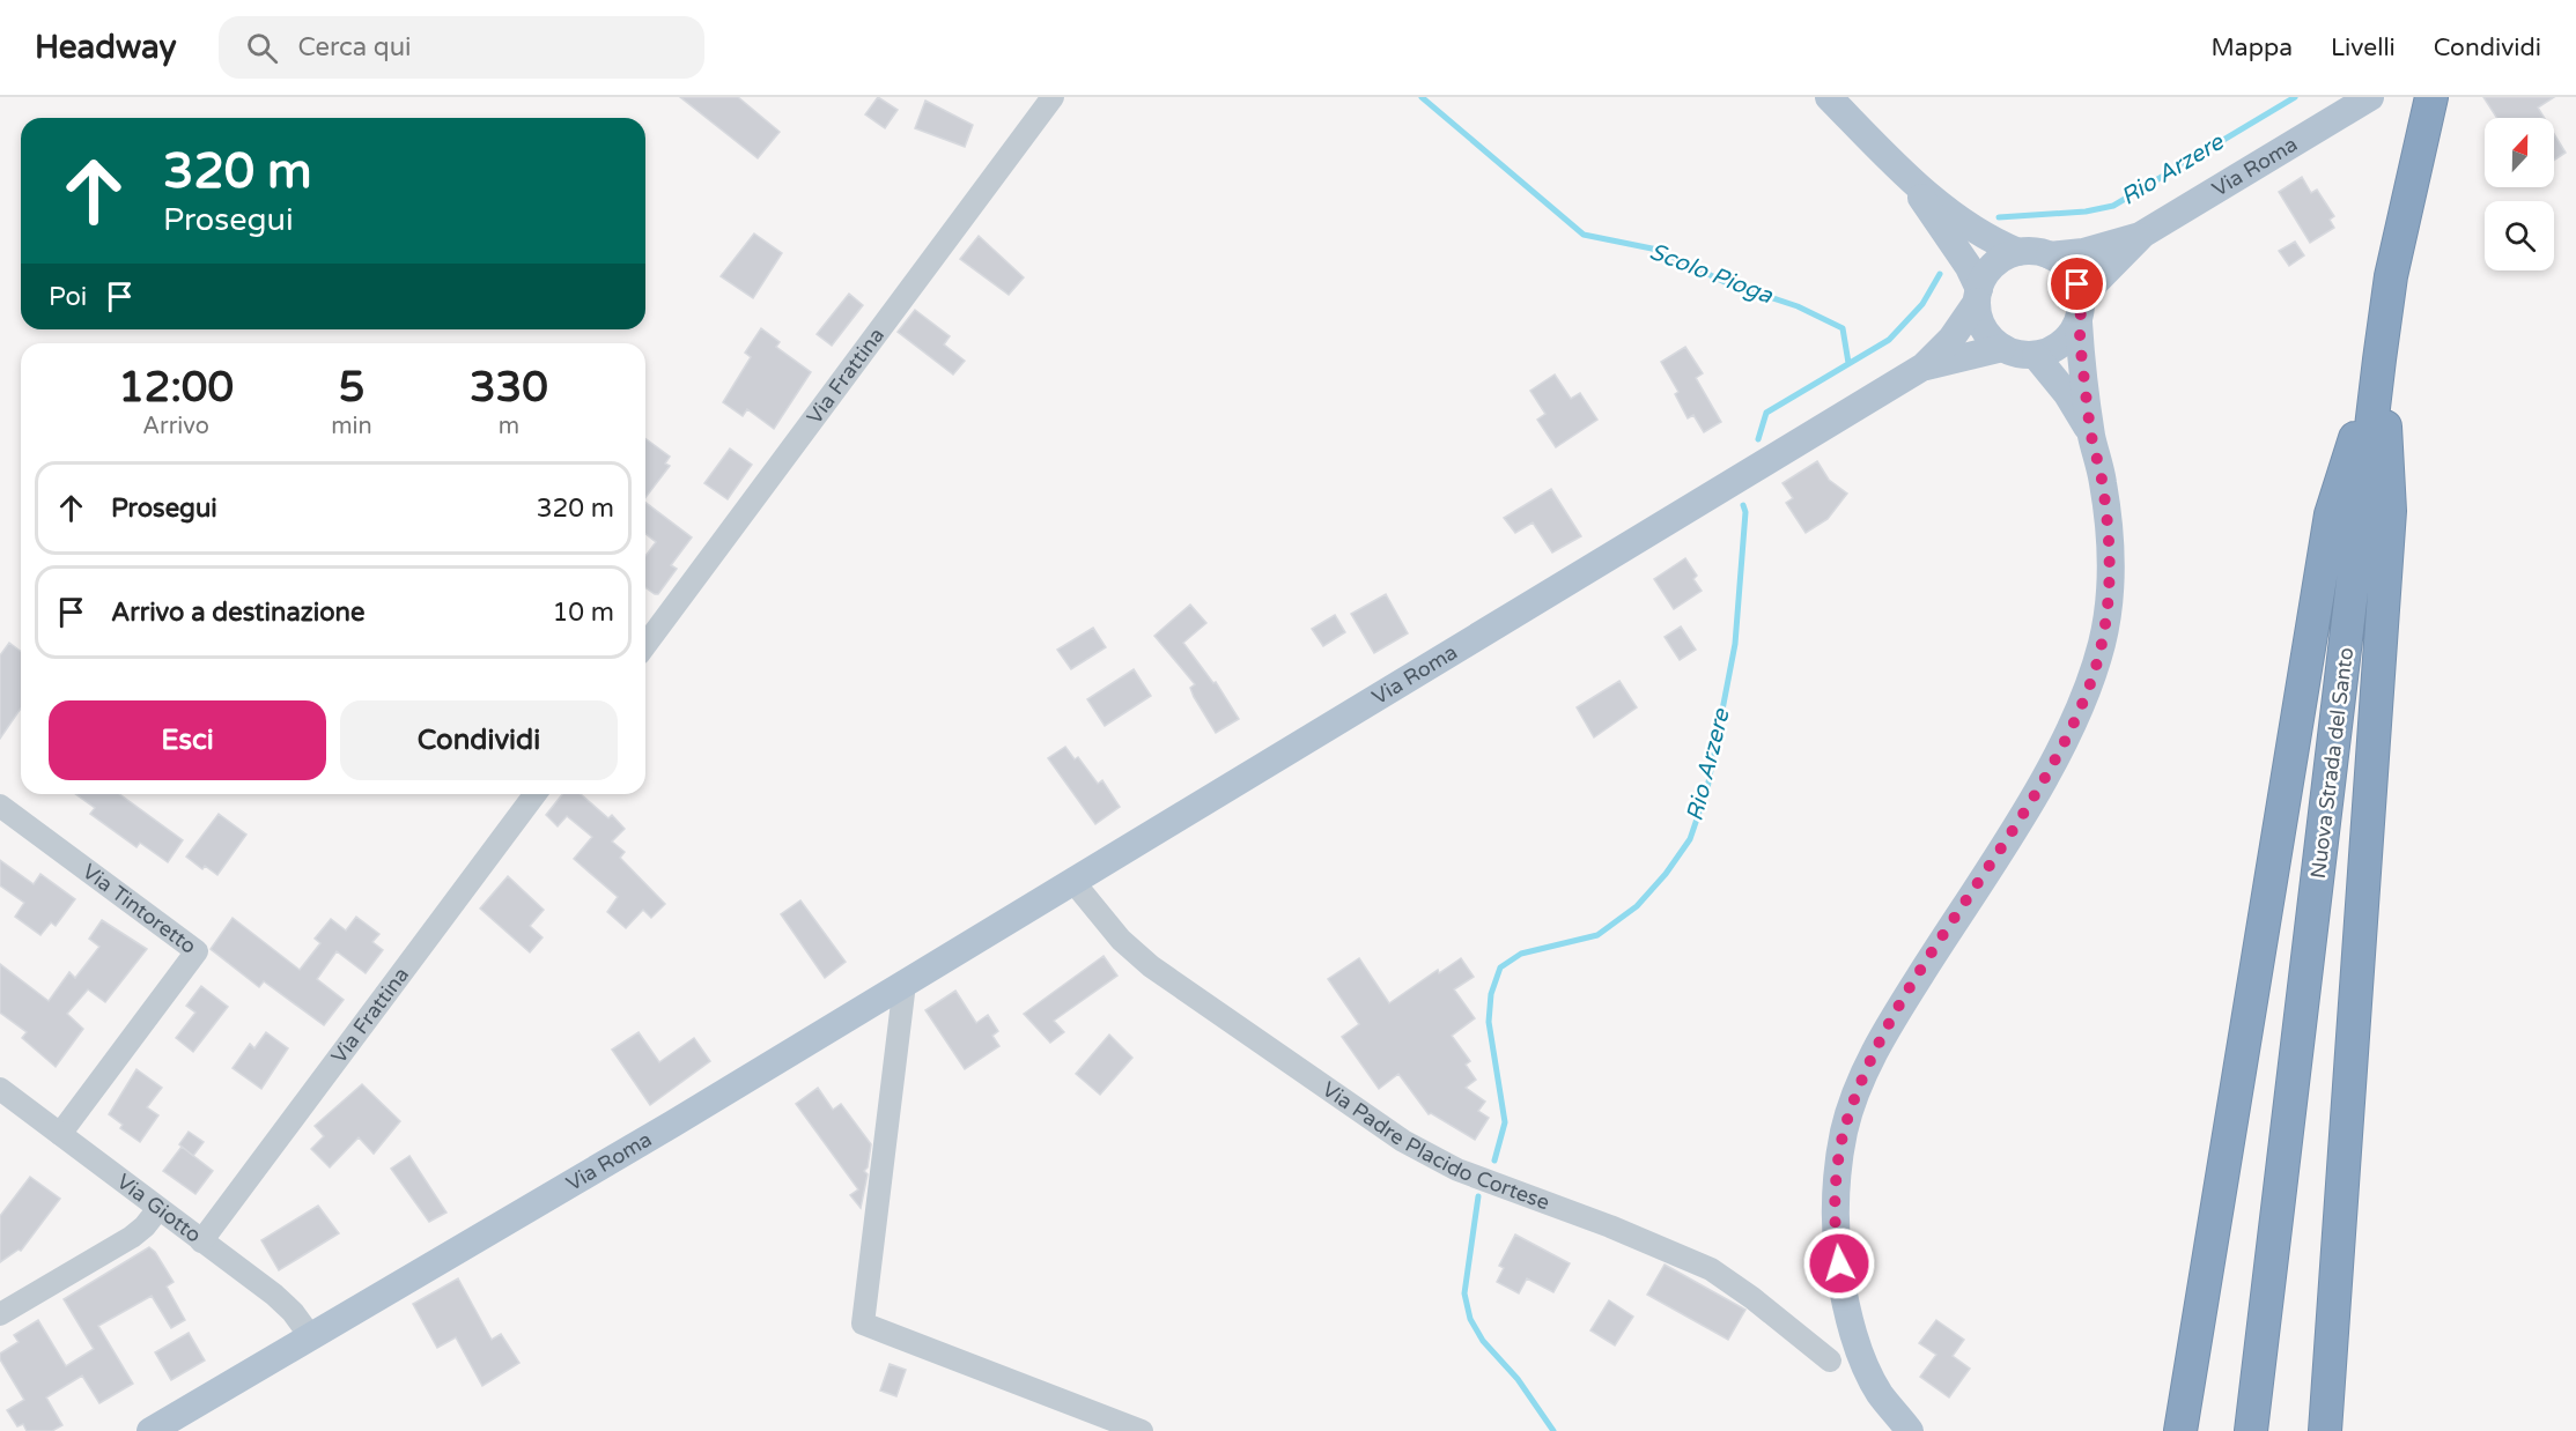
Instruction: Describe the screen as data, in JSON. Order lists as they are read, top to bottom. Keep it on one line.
{"streets":{"highway":["Nuova Strada del Santo"],"main road":["Via Roma"],"street":["Via Frattina","Via Tintoretto","Via Padre Placido Cortese","Via Giotto"]},"crossings":[["Via Roma","Via Padre Placido Cortese"],["Via Roma","Via Giotto"],["Via Frattina","Via Giotto"],["Via Tintoretto","Via Giotto"]],"water":["Rio Arzere","Scolo Pioga"],"north":"top","page":{"header":"Headway","search":"Cerca qui","nav":["Mappa","Livelli","Condividi"],"turn":["320 m","Prosegui"],"then":"Poi","eta":["12:00","Arrivo","5","min","330","m"],"list":[{"name":"Prosegui","value":"320 m"},{"name":"Arrivo a destinazione","value":"10 m"}],"buttons":["Esci","Condividi"]}}
